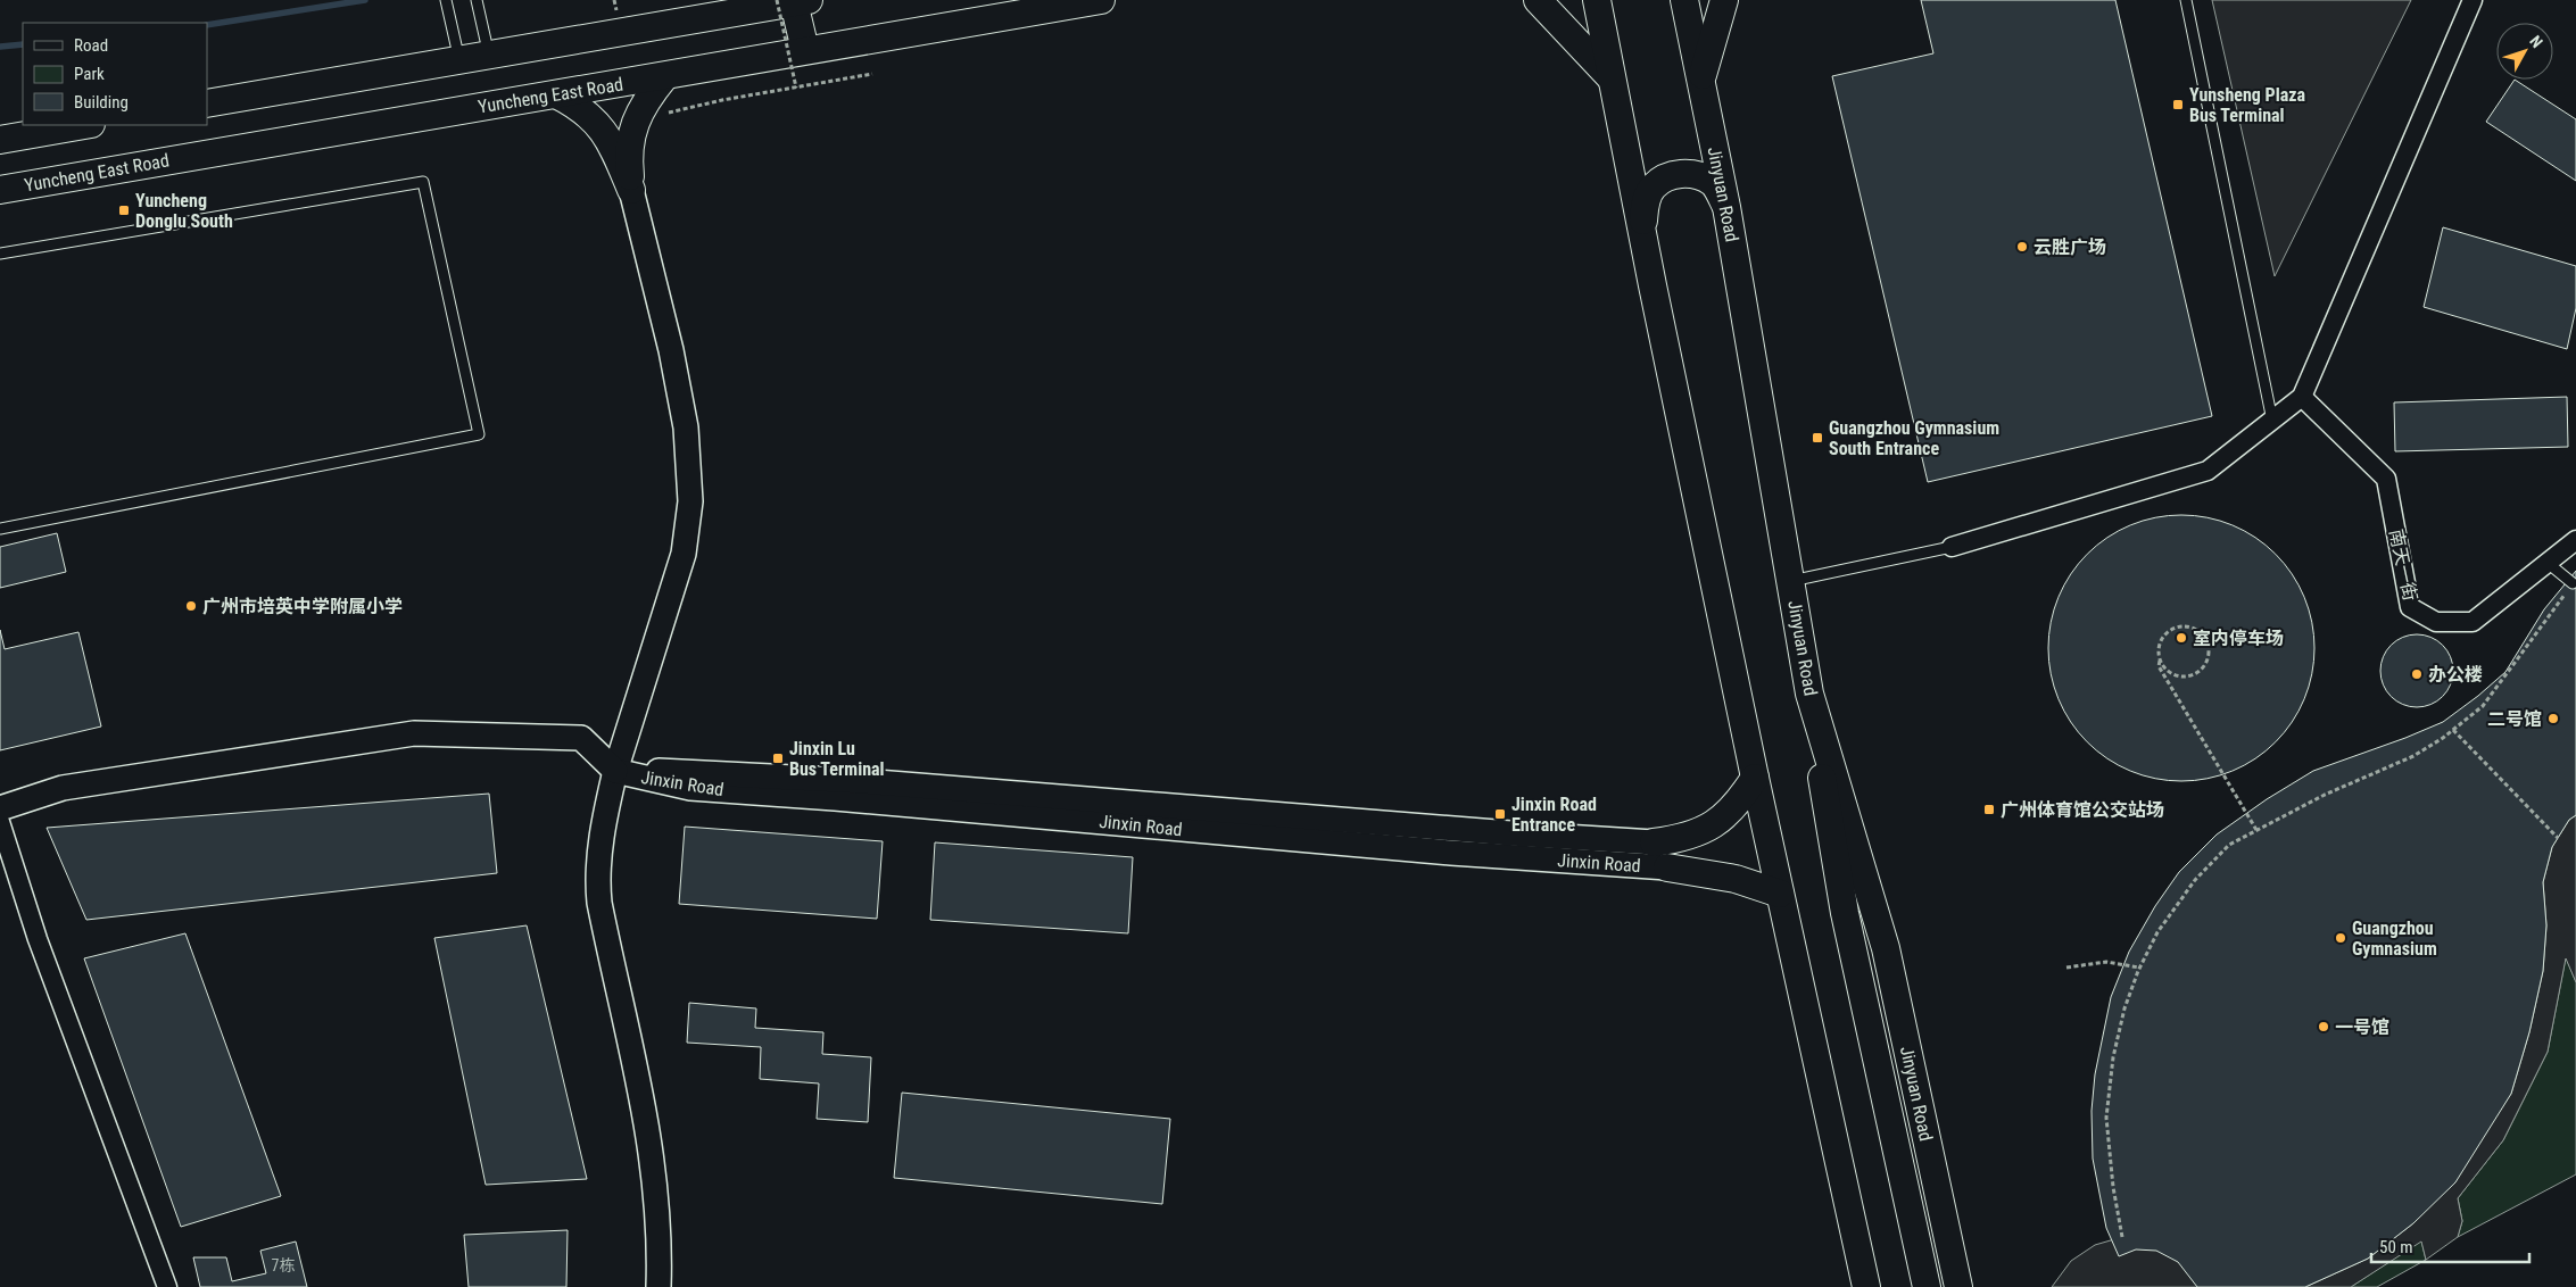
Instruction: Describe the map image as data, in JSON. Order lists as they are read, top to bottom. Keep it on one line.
{"streets":{"main road":["Yuncheng East Road","Jinyuan Road"],"street":["南天一街","Jinxin Road"]},"places":{"transit":["Yunsheng Plaza Bus Terminal","Yuncheng Donglu South","Guangzhou Gymnasium South Entrance","Jinxin Lu Bus Terminal","广州体育馆公交站场","Jinxin Road Entrance"],"other":["云胜广场","广州市培英中学附属小学","室内停车场","办公楼","二号馆","Guangzhou Gymnasium","一号馆"]},"house_numbers":["7栋"],"legend":["Road","Park","Building"],"scale_bar":"50 m","north":"top right"}
